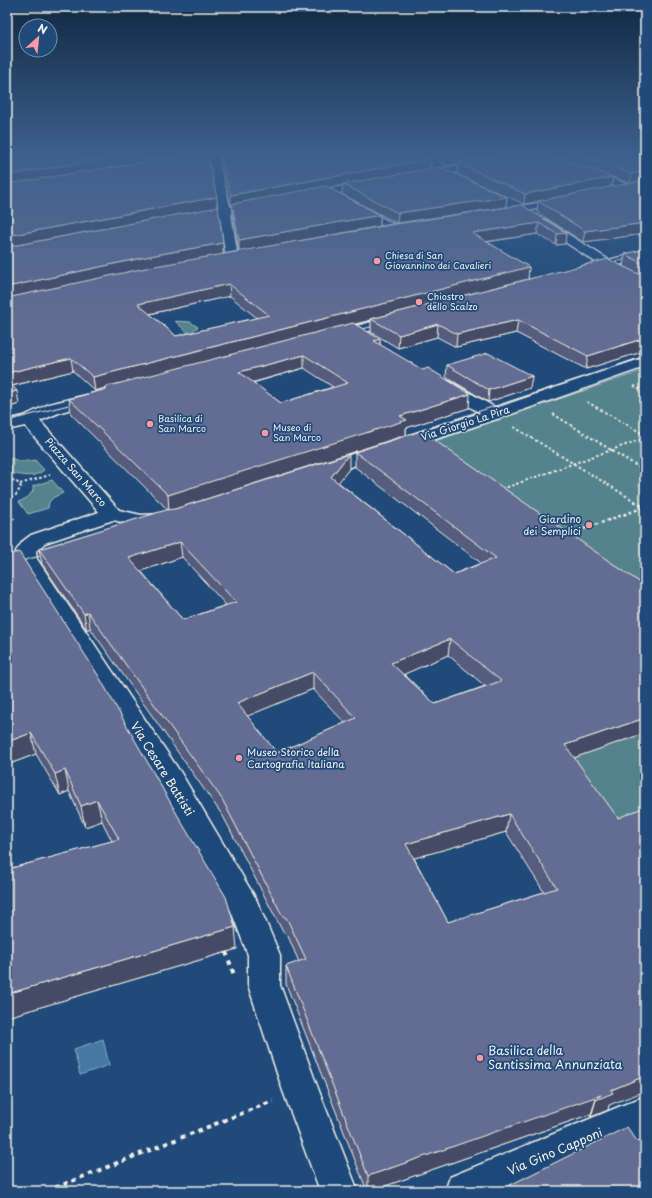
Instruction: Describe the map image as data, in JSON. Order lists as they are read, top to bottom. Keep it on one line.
{"streets":{"street":["Via Giorgio La Pira","Piazza San Marco","Via Cesare Battisti","Via Gino Capponi"]},"crossings":[["Piazza San Marco","Via Cesare Battisti"]],"places":["Chiesa di San Giovannino dei Cavalieri","Chiostro dello Scalzo","Basilica di San Marco","Museo di San Marco","Giardino dei Semplici","Museo Storico della Cartografia Italiana","Basilica della Santissima Annunziata"],"north":"top right"}
